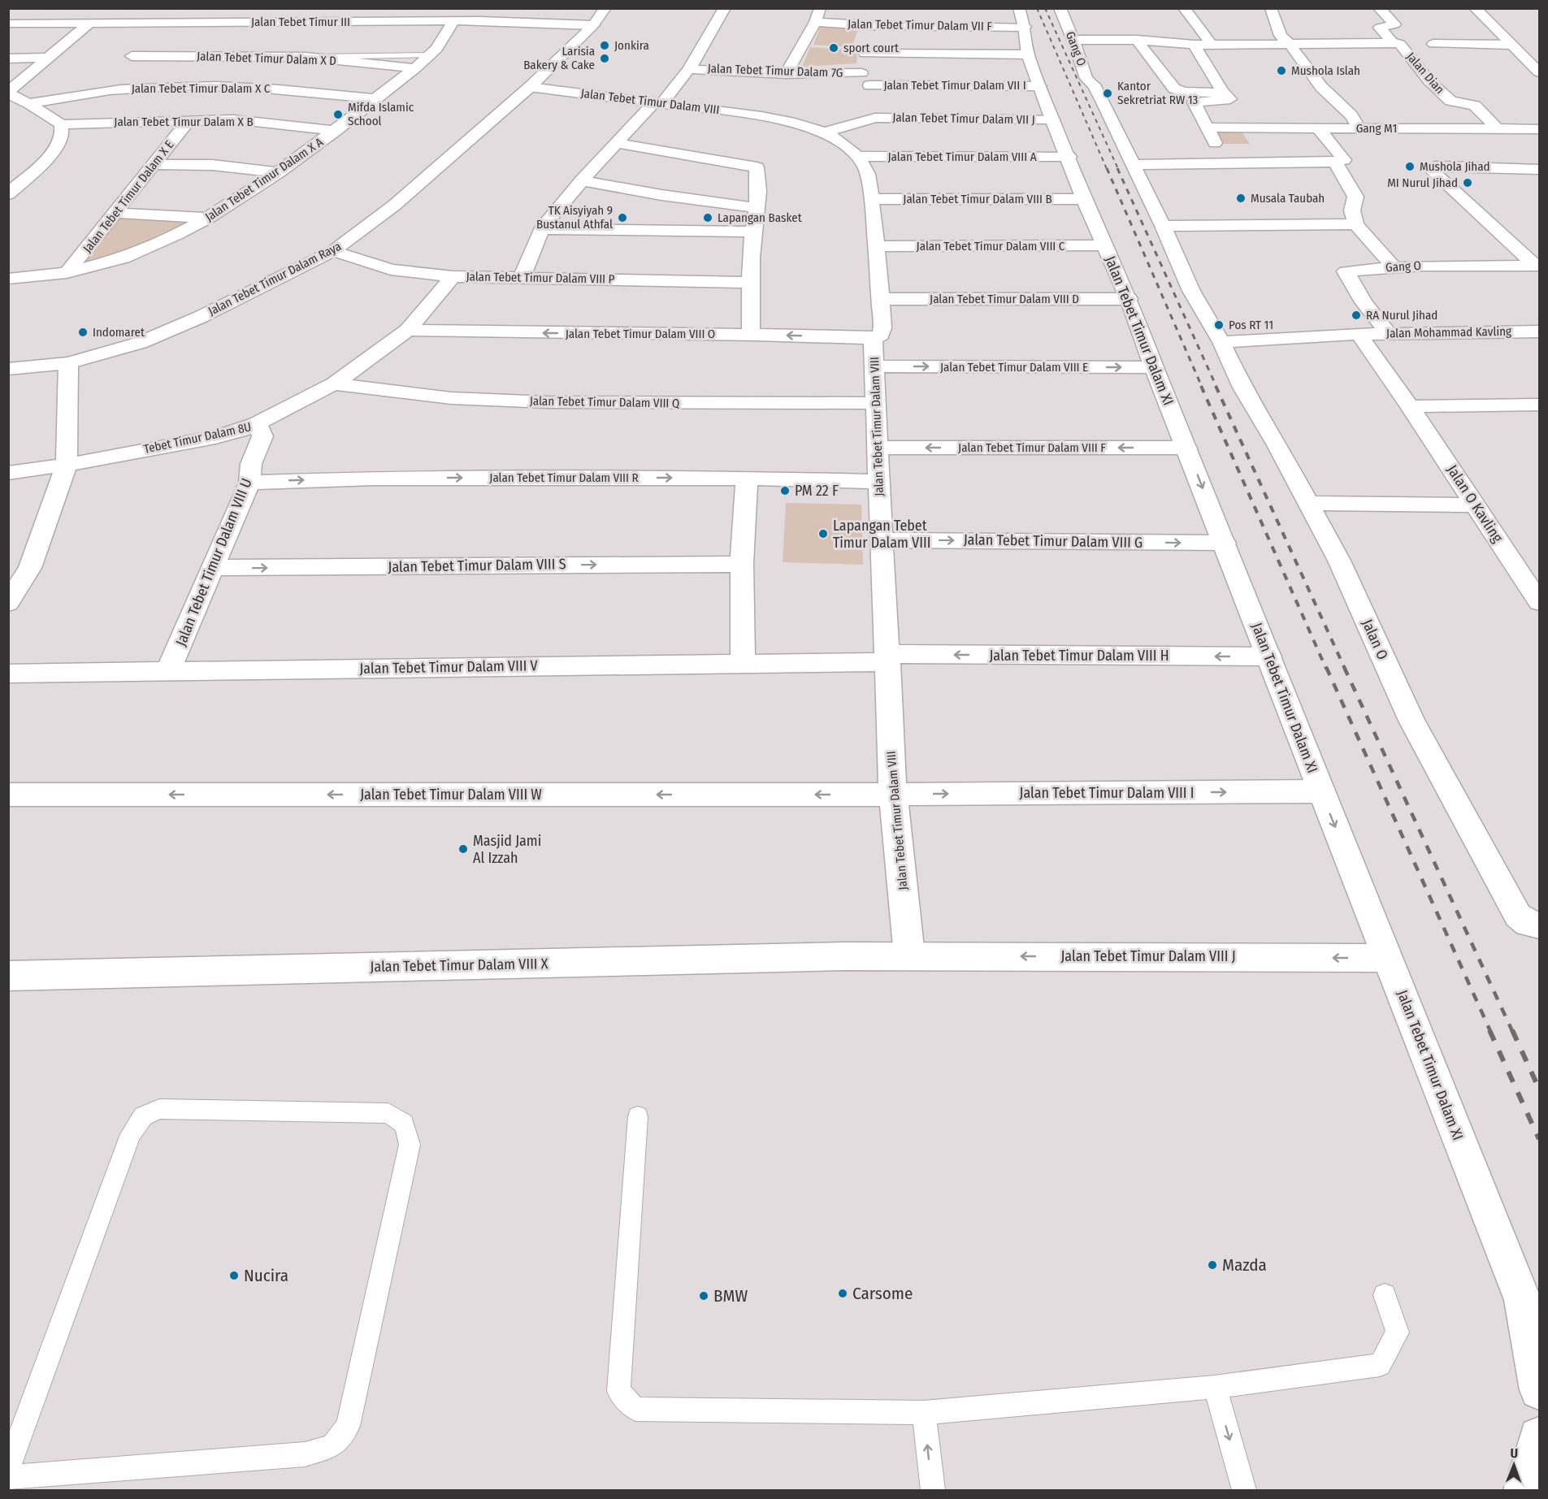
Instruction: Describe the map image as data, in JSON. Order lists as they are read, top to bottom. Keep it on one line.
{"streets":{"street":["Jalan Tebet Timur III","Jalan Tebet Timur Dalam VII F","Gang O","Jalan Tebet Timur Dalam X D","Jalan Tebet Timur Dalam 7G","Jalan Dian","Jalan Tebet Timur Dalam VII I","Jalan Tebet Timur Dalam X C","Jalan Tebet Timur Dalam VIII","Jalan Tebet Timur Dalam VII J","Jalan Tebet Timur Dalam X B","Gang M1","Jalan Tebet Timur Dalam VIII A","Jalan Tebet Timur Dalam X A","Jalan Tebet Timur Dalam X E","Jalan Tebet Timur Dalam VIII B","Jalan Tebet Timur Dalam VIII C","Jalan Tebet Timur Dalam VIII P","Jalan Tebet Timur Dalam Raya","Jalan Tebet Timur Dalam VIII D","Jalan Tebet Timur Dalam XI","Jalan Mohammad Kavling","Jalan Tebet Timur Dalam VIII O","Jalan Tebet Timur Dalam VIII E","Jalan Tebet Timur Dalam VIII Q","Tebet Timur Dalam 8U","Jalan Tebet Timur Dalam VIII F","Jalan Tebet Timur Dalam VIII R","Jalan O Kavling","Jalan Tebet Timur Dalam VIII G","Jalan Tebet Timur Dalam VIII U","Jalan Tebet Timur Dalam VIII S","Jalan O","Jalan Tebet Timur Dalam VIII H","Jalan Tebet Timur Dalam VIII V","Jalan Tebet Timur Dalam VIII I","Jalan Tebet Timur Dalam VIII W","Jalan Tebet Timur Dalam VIII J","Jalan Tebet Timur Dalam VIII X"]},"crossings":[["Jalan Tebet Timur III","Jalan Tebet Timur Dalam X A"],["Jalan Tebet Timur III","Jalan Tebet Timur Dalam Raya"],["Jalan Tebet Timur Dalam VII F","Jalan Tebet Timur Dalam XI"],["Gang O","Jalan Mohammad Kavling"],["Gang O","Jalan O"],["Jalan Tebet Timur Dalam X D","Jalan Tebet Timur Dalam X C"],["Jalan Tebet Timur Dalam X D","Jalan Tebet Timur Dalam X A"],["Jalan Dian","Gang M1"],["Jalan Tebet Timur Dalam VII I","Jalan Tebet Timur Dalam XI"],["Jalan Tebet Timur Dalam X C","Jalan Tebet Timur Dalam X A"],["Jalan Tebet Timur Dalam VIII","Jalan Tebet Timur Dalam VII J"],["Jalan Tebet Timur Dalam VIII","Jalan Tebet Timur Dalam VIII A"],["Jalan Tebet Timur Dalam VIII","Jalan Tebet Timur Dalam VIII B"],["Jalan Tebet Timur Dalam VIII","Jalan Tebet Timur Dalam VIII C"],["Jalan Tebet Timur Dalam VIII","Jalan Tebet Timur Dalam Raya"],["Jalan Tebet Timur Dalam VIII","Jalan Tebet Timur Dalam VIII D"],["Jalan Tebet Timur Dalam VIII","Jalan Tebet Timur Dalam VIII O"],["Jalan Tebet Timur Dalam VIII","Jalan Tebet Timur Dalam VIII E"],["Jalan Tebet Timur Dalam VIII","Jalan Tebet Timur Dalam VIII Q"],["Jalan Tebet Timur Dalam VIII","Jalan Tebet Timur Dalam VIII F"],["Jalan Tebet Timur Dalam VIII","Jalan Tebet Timur Dalam VIII R"],["Jalan Tebet Timur Dalam VIII","Jalan Tebet Timur Dalam VIII G"],["Jalan Tebet Timur Dalam VIII","Jalan Tebet Timur Dalam VIII H"],["Jalan Tebet Timur Dalam VIII","Jalan Tebet Timur Dalam VIII V"],["Jalan Tebet Timur Dalam VIII","Jalan Tebet Timur Dalam VIII I"],["Jalan Tebet Timur Dalam VIII","Jalan Tebet Timur Dalam VIII W"],["Jalan Tebet Timur Dalam VIII","Jalan Tebet Timur Dalam VIII J"],["Jalan Tebet Timur Dalam VIII","Jalan Tebet Timur Dalam VIII X"],["Jalan Tebet Timur Dalam VII J","Jalan Tebet Timur Dalam XI"],["Jalan Tebet Timur Dalam X B","Jalan Tebet Timur Dalam X A"],["Jalan Tebet Timur Dalam X B","Jalan Tebet Timur Dalam X E"],["Jalan Tebet Timur Dalam VIII A","Jalan Tebet Timur Dalam XI"],["Jalan Tebet Timur Dalam X A","Jalan Tebet Timur Dalam X E"],["Jalan Tebet Timur Dalam VIII B","Jalan Tebet Timur Dalam XI"],["Jalan Tebet Timur Dalam VIII C","Jalan Tebet Timur Dalam XI"],["Jalan Tebet Timur Dalam VIII P","Jalan Tebet Timur Dalam Raya"],["Jalan Tebet Timur Dalam VIII P","Tebet Timur Dalam 8U"],["Jalan Tebet Timur Dalam VIII D","Jalan Tebet Timur Dalam XI"],["Jalan Tebet Timur Dalam XI","Jalan Tebet Timur Dalam VIII E"],["Jalan Tebet Timur Dalam XI","Jalan Tebet Timur Dalam VIII F"],["Jalan Tebet Timur Dalam XI","Jalan Tebet Timur Dalam VIII G"],["Jalan Tebet Timur Dalam XI","Jalan Tebet Timur Dalam VIII H"],["Jalan Tebet Timur Dalam XI","Jalan Tebet Timur Dalam VIII I"],["Jalan Tebet Timur Dalam XI","Jalan Tebet Timur Dalam VIII J"],["Jalan Mohammad Kavling","Jalan O Kavling"],["Jalan Mohammad Kavling","Jalan O"],["Jalan Tebet Timur Dalam VIII O","Tebet Timur Dalam 8U"],["Jalan Tebet Timur Dalam VIII Q","Tebet Timur Dalam 8U"],["Tebet Timur Dalam 8U","Jalan Tebet Timur Dalam VIII U"],["Jalan Tebet Timur Dalam VIII R","Jalan Tebet Timur Dalam VIII U"],["Jalan Tebet Timur Dalam VIII U","Jalan Tebet Timur Dalam VIII S"],["Jalan Tebet Timur Dalam VIII U","Jalan Tebet Timur Dalam VIII V"],["Jalan Tebet Timur Dalam VIII H","Jalan Tebet Timur Dalam VIII V"],["Jalan Tebet Timur Dalam VIII I","Jalan Tebet Timur Dalam VIII W"],["Jalan Tebet Timur Dalam VIII J","Jalan Tebet Timur Dalam VIII X"]],"one_way":["Jalan Tebet Timur Dalam VIII E","Jalan Tebet Timur Dalam VIII F","Jalan Tebet Timur Dalam VIII R","Jalan Tebet Timur Dalam VIII G","Jalan Tebet Timur Dalam VIII S","Jalan Tebet Timur Dalam VIII H","Jalan Tebet Timur Dalam VIII I","Jalan Tebet Timur Dalam VIII W","Jalan Tebet Timur Dalam VIII J"],"places":["Jonkira","sport court","Larisia Bakery & Cake","Mushola Islah","Kantor Sekretriat RW 13","Mifda Islamic School","Mushola Jihad","MI Nurul Jihad","Musala Taubah","TK Aisyiyah 9 Bustanul Athfal","Lapangan Basket","RA Nurul Jihad","Pos RT 11","Indomaret","PM 22 F","Lapangan Tebet Timur Dalam VIII","Masjid Jami Al Izzah","Mazda","Nucira","Carsome","BMW"],"north":"top"}
